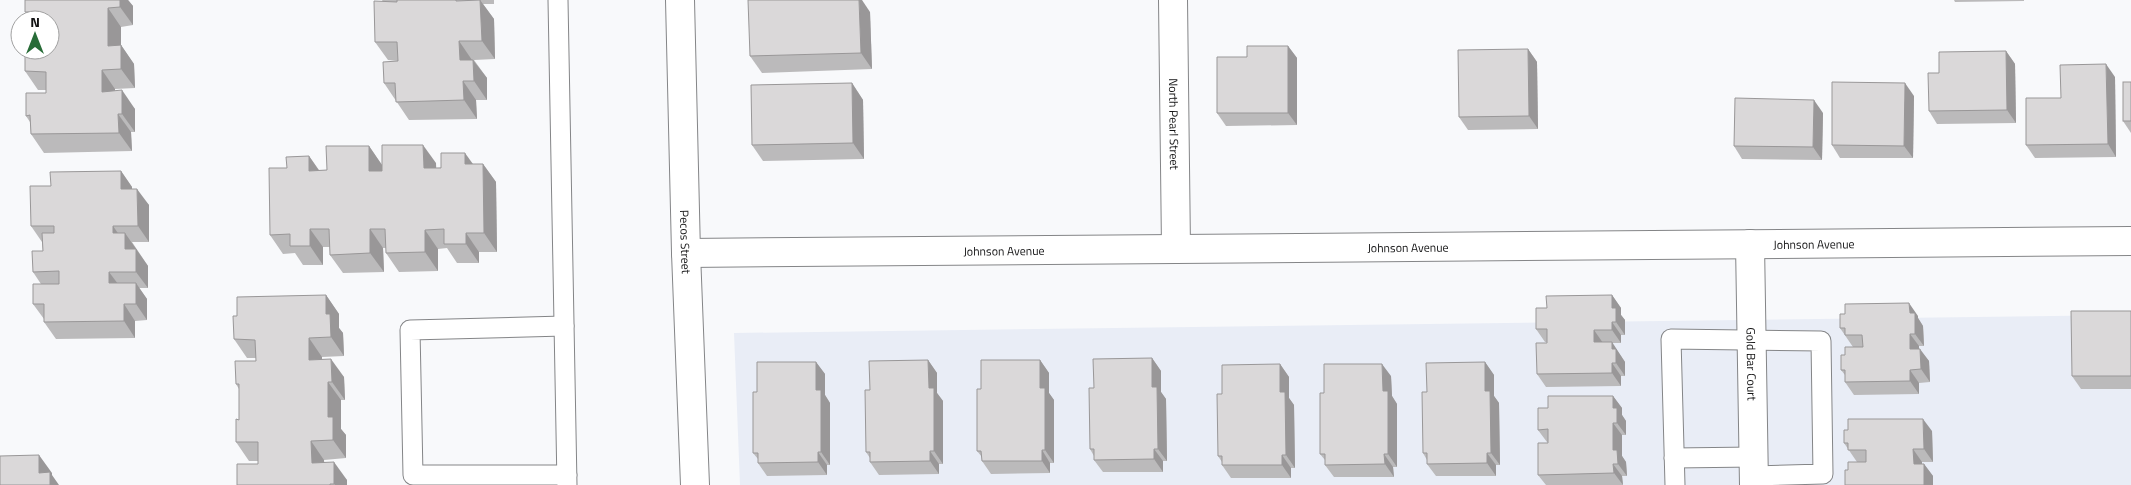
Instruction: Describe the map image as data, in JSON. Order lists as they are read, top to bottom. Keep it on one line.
{"streets":{"street":["North Pearl Street","Pecos Street","Johnson Avenue","Gold Bar Court"]},"crossings":[["North Pearl Street","Johnson Avenue"],["Pecos Street","Johnson Avenue"],["Johnson Avenue","Gold Bar Court"]],"north":"top"}
